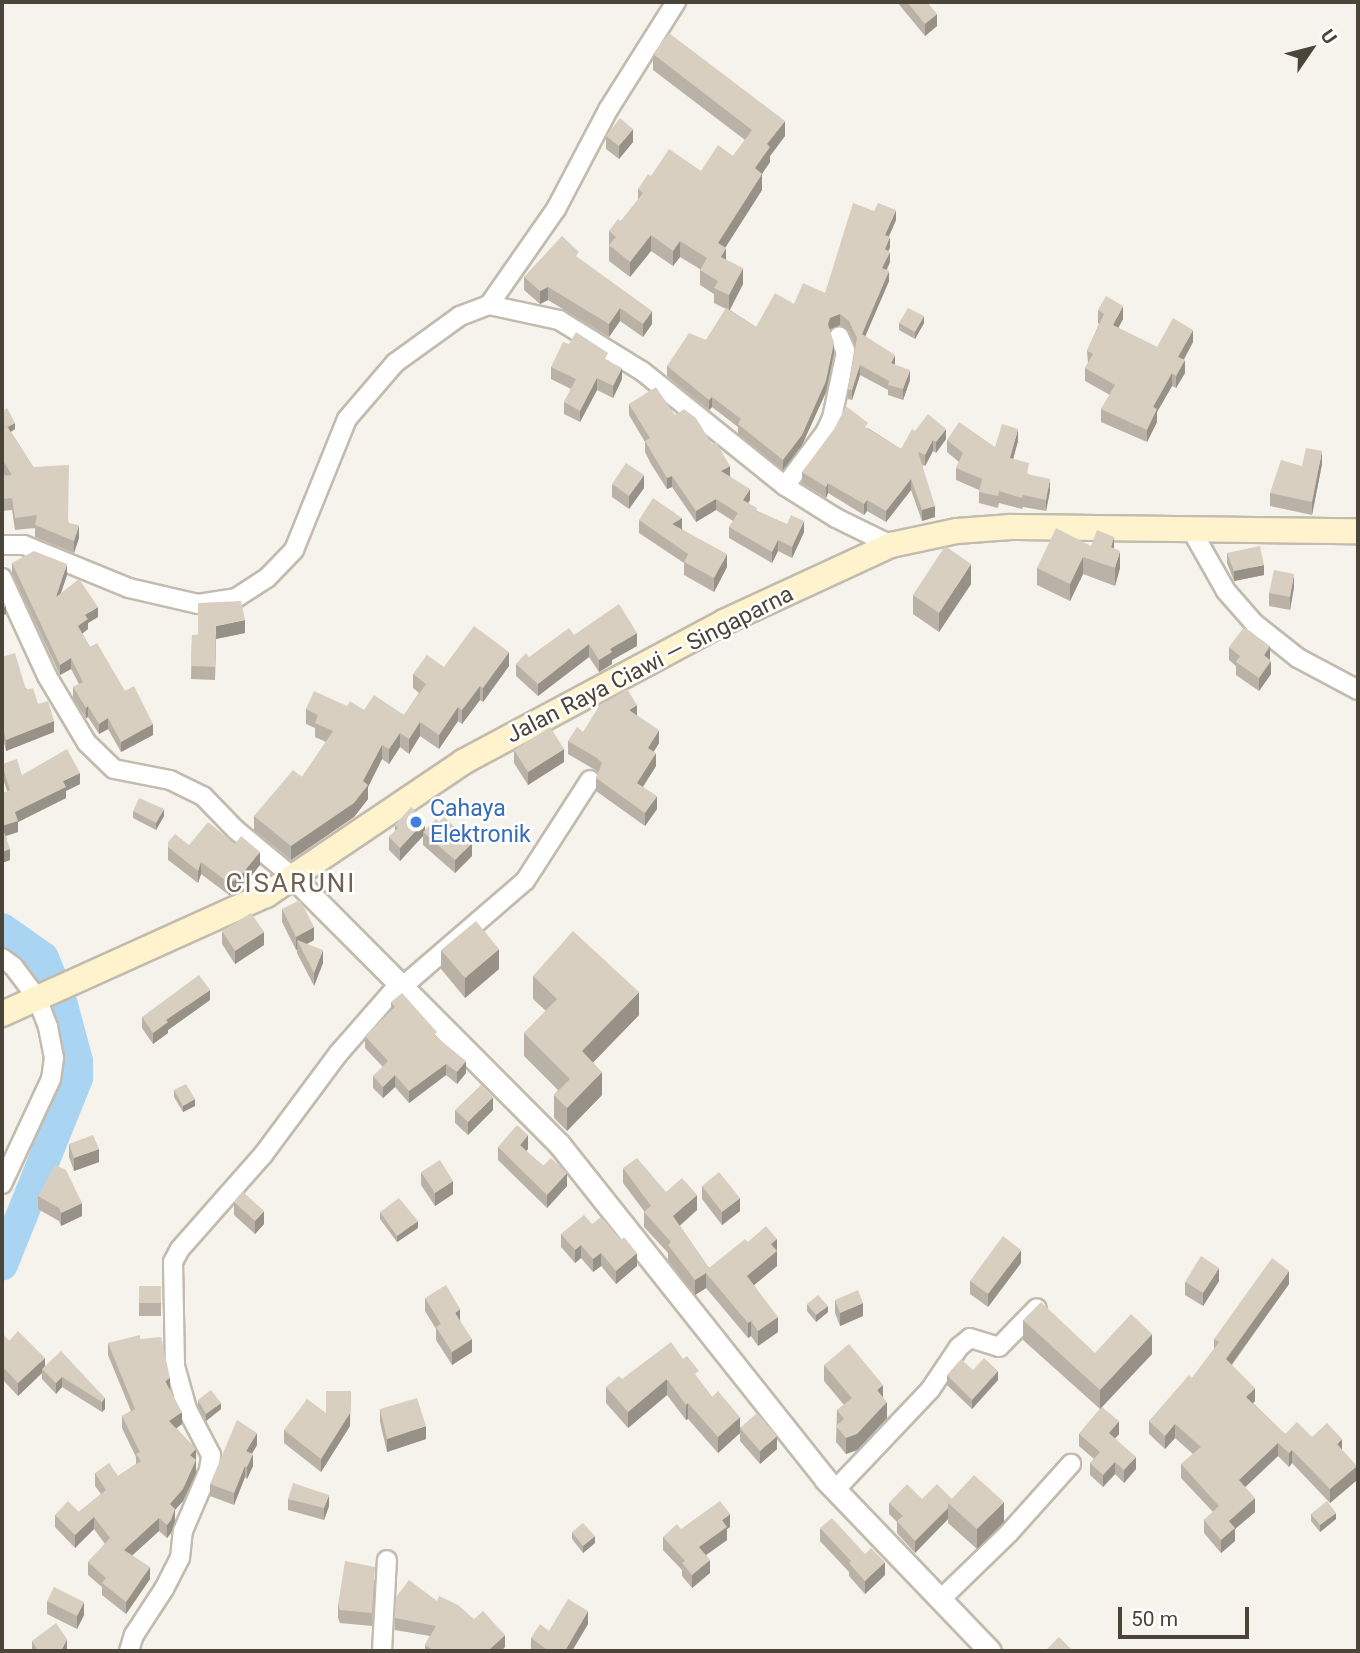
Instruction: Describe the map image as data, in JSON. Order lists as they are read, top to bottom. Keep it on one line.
{"streets":{"main road":["Jalan Raya Ciawi — Singaparna"]},"districts":["CISARUNI"],"places":["Cahaya Elektronik"],"scale_bar":"50 m","north":"top right"}
